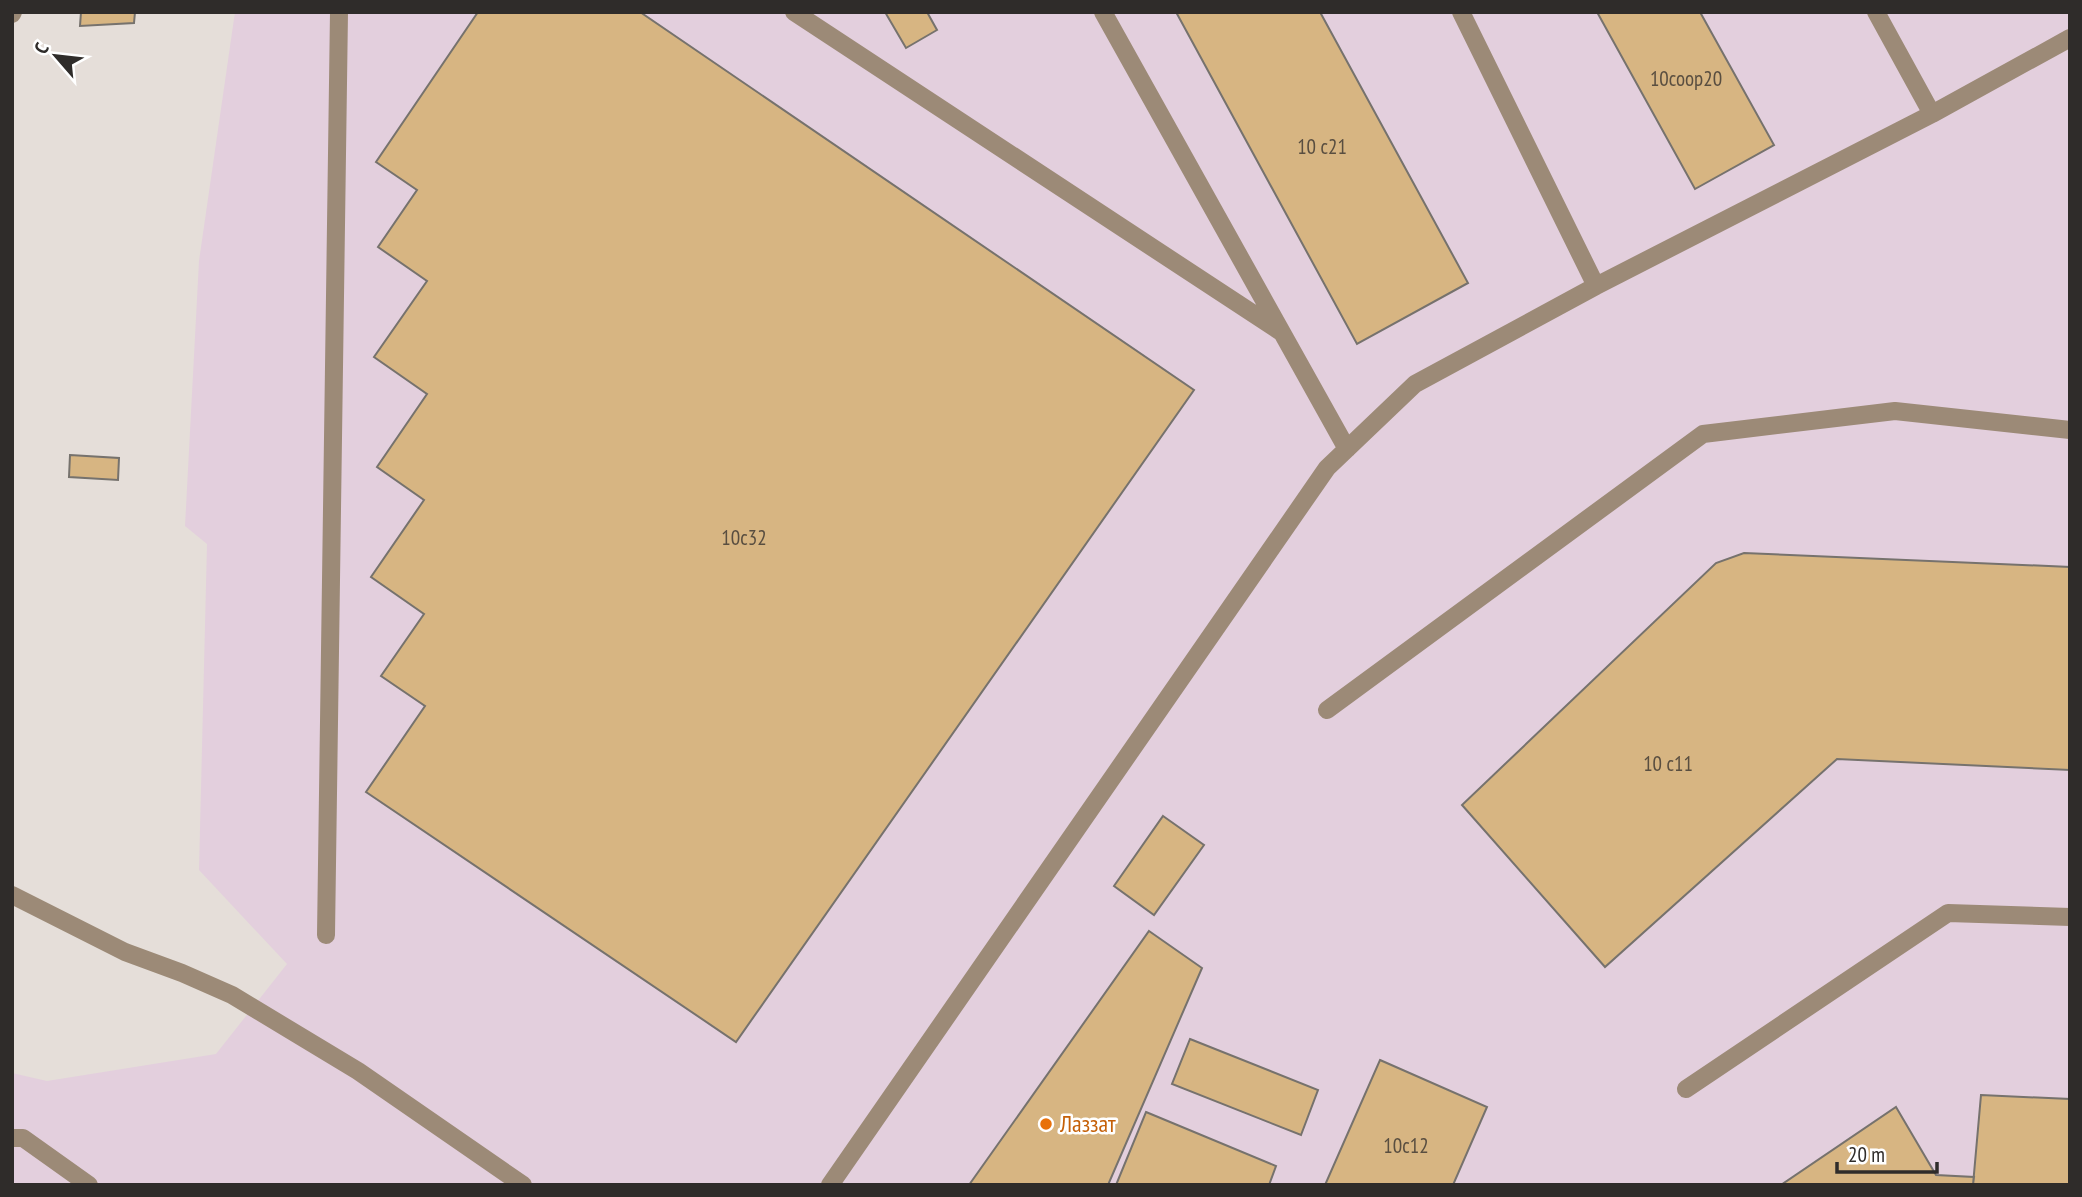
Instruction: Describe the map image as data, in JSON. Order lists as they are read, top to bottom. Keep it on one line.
{"places":["Лаззат"],"house_numbers":["10соор20","10 с21","10с32","10 с11","10с12"],"scale_bar":"20 m","north":"top left"}
